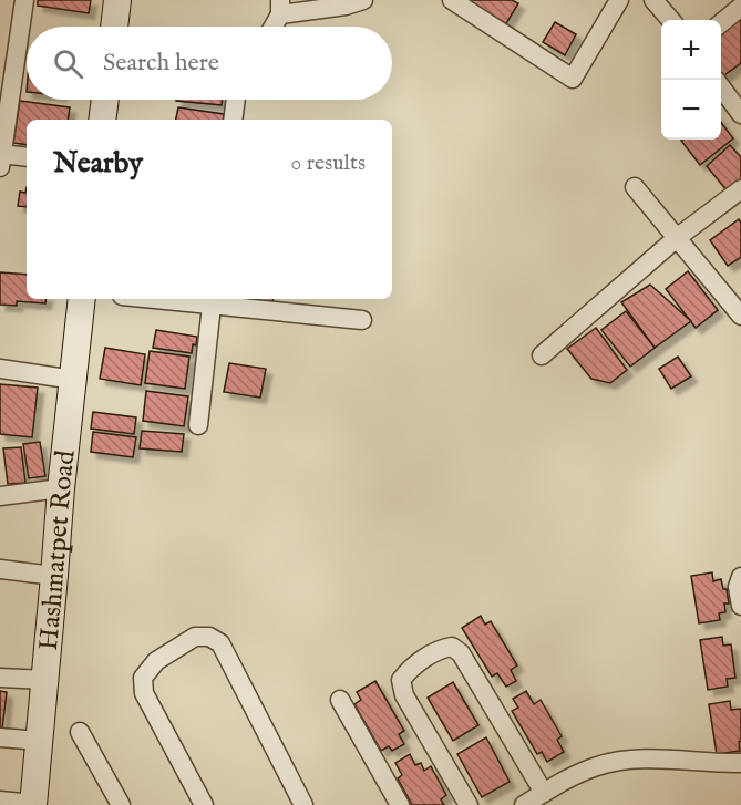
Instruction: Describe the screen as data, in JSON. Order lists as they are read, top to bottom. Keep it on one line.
{"streets":{"main road":["Hashmatpet Road"]},"page":{"map_buttons":["+","−"],"search":"Search here","heading":["Nearby","0 results"]}}
